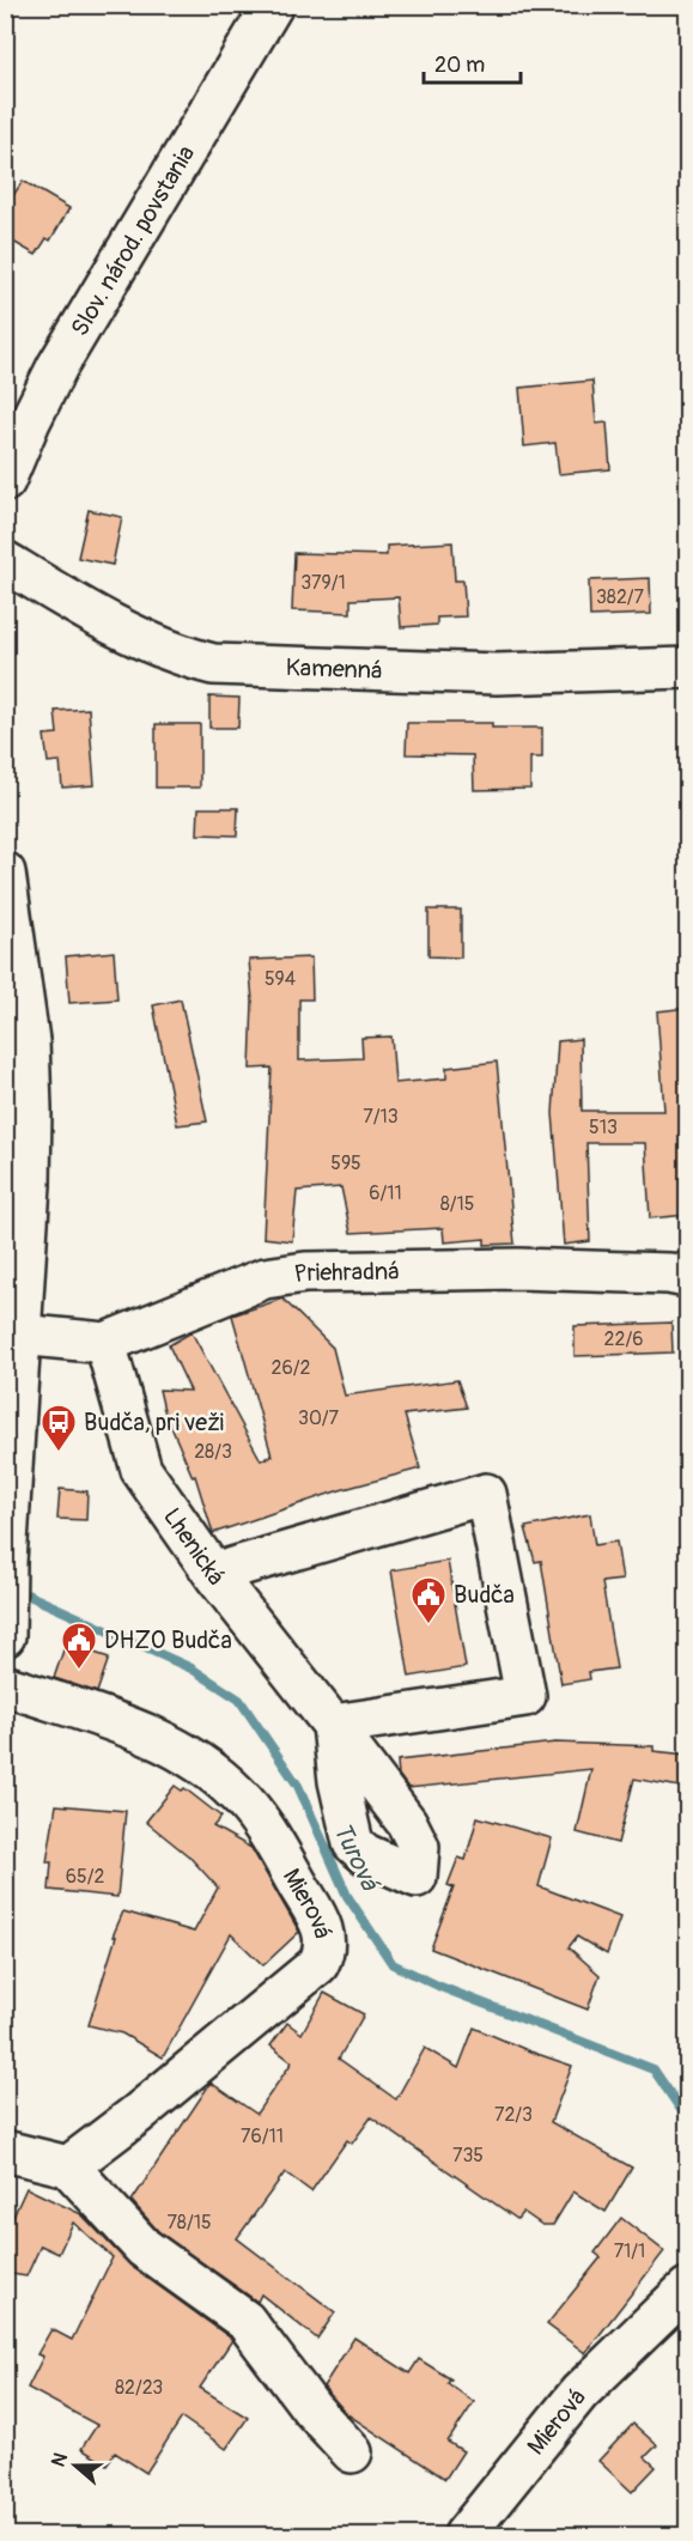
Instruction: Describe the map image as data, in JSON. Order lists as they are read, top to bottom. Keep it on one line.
{"streets":{"street":["Slov. národ. povstania","Kamenná","Priehradná","Lhenická","Mierová"]},"crossings":[["Priehradná","Lhenická"]],"water":["Turová"],"places":{"bus stop":["Budča, pri veži"],"public building":["Budča","DHZO Budča"]},"house_numbers":["379/1","382/7","594","7/13","513","595","6/11","8/15","22/6","26/2","30/7","28/3","65/2","72/3","76/11","735","78/15","71/1","82/23"],"scale_bar":"20 m","north":"left"}
